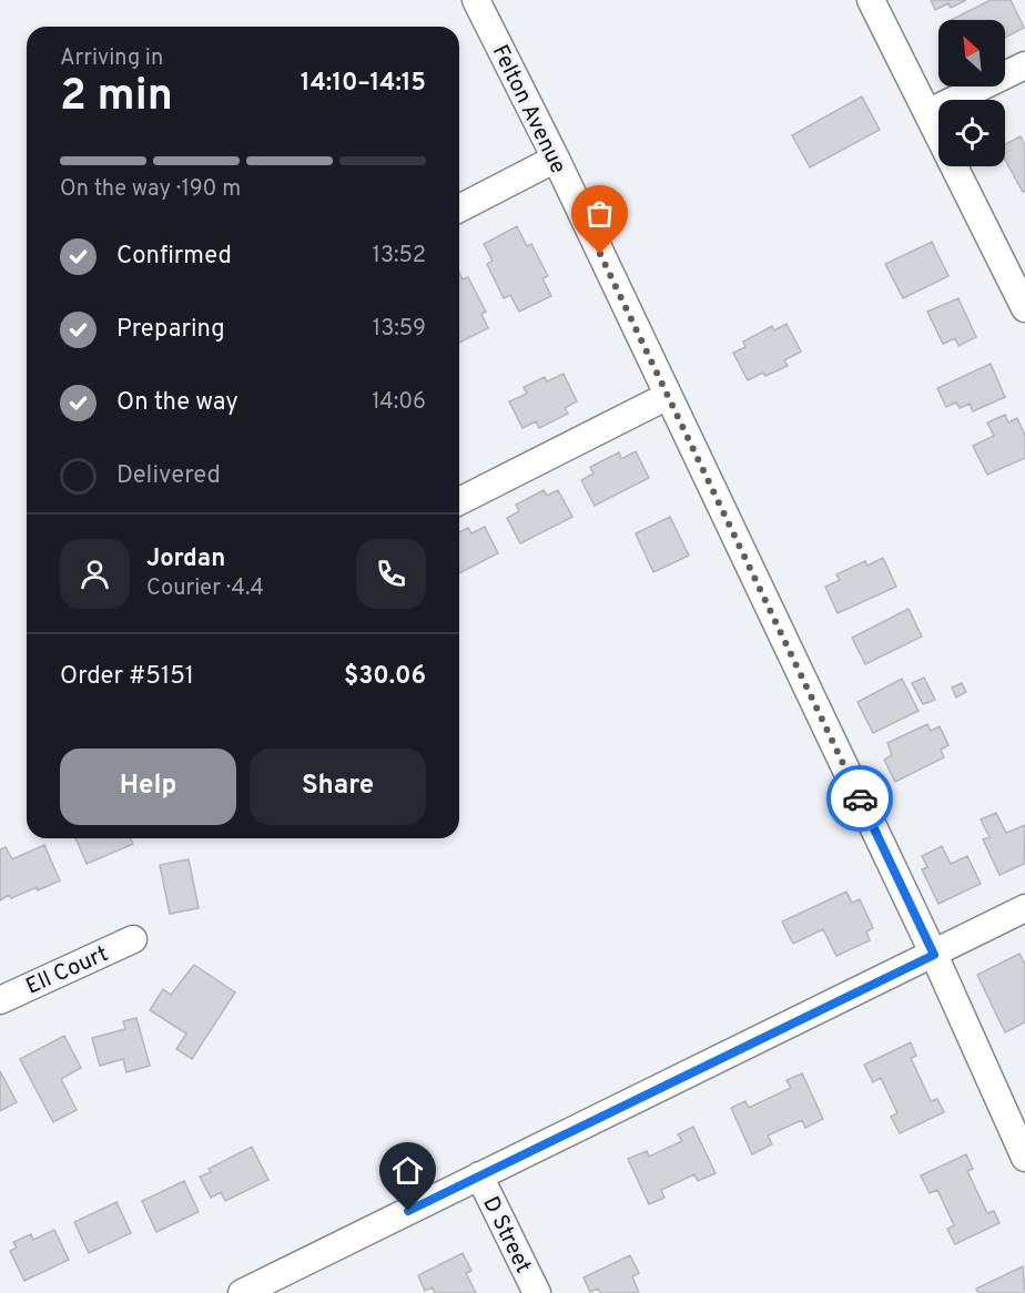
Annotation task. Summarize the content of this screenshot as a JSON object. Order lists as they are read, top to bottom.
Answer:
{
  "streets": {
    "street": ["Felton Avenue", "Ell Court", "D Street"]
  },
  "north": "top left",
  "page": {
    "heading": ["2 min", "Arriving in", "14:10–14:15"],
    "panel": [
      "Jordan",
      "Courier · 4.4",
      "Order #5151",
      "$30.06"
    ],
    "bar": "On the way · 190 m",
    "list": [
      ["Confirmed", "13:52"],
      ["Preparing", "13:59"],
      ["On the way", "14:06"],
      "Delivered"
    ],
    "buttons": ["Help", "Share"]
  }
}
